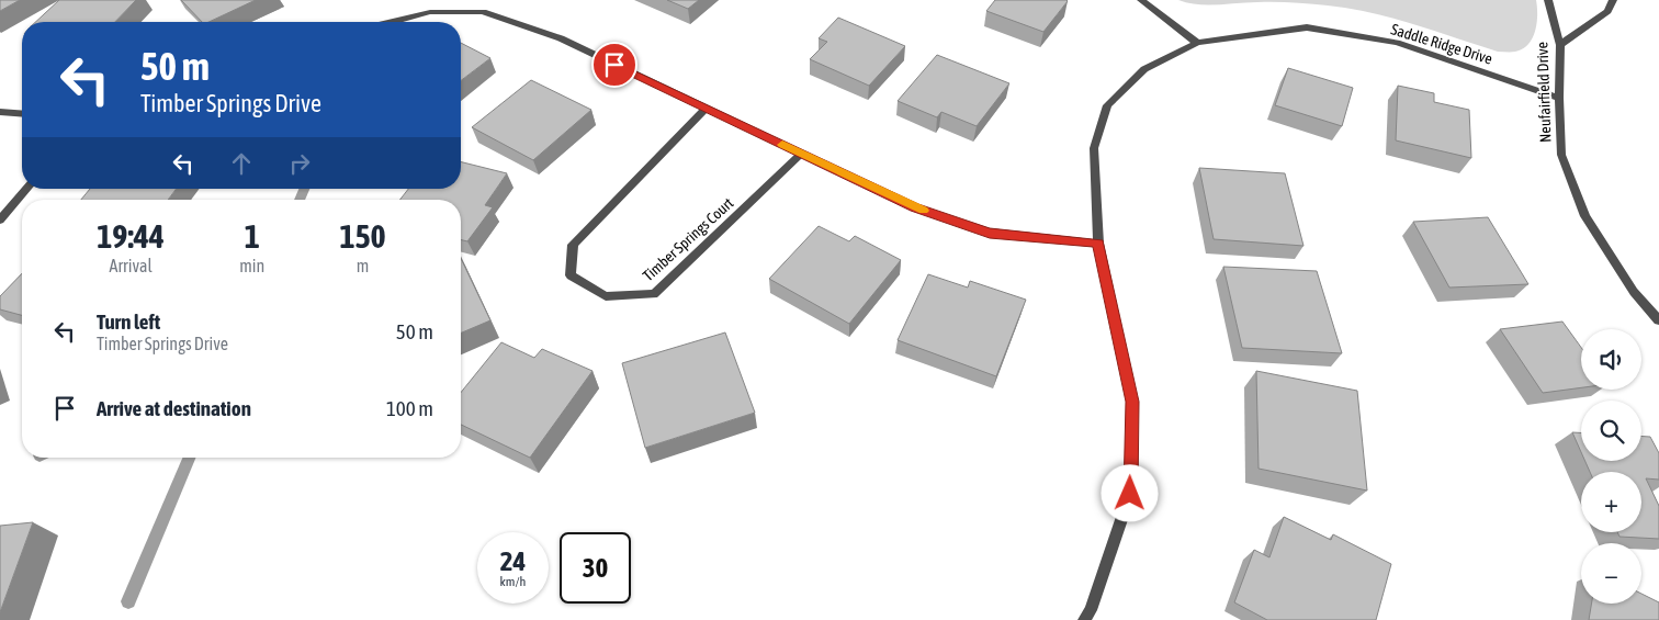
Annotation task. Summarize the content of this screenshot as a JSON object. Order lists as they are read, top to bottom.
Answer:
{
  "streets": {
    "street": ["Saddle Ridge Drive", "Neufairfield Drive", "Timber Springs Court"]
  },
  "crossings": [
    ["Saddle Ridge Drive", "Neufairfield Drive"]
  ],
  "page": {
    "turn": ["50 m", "Timber Springs Drive"],
    "eta": [
      "19:44",
      "Arrival",
      "1",
      "min",
      "150",
      "m"
    ],
    "list": [
      {
        "name": "Turn left",
        "note": "Timber Springs Drive",
        "value": "50 m"
      },
      {
        "name": "Arrive at destination",
        "value": "100 m"
      }
    ],
    "map_buttons": ["+", "−"],
    "speed": "24 km/h",
    "limit": "30"
  }
}
